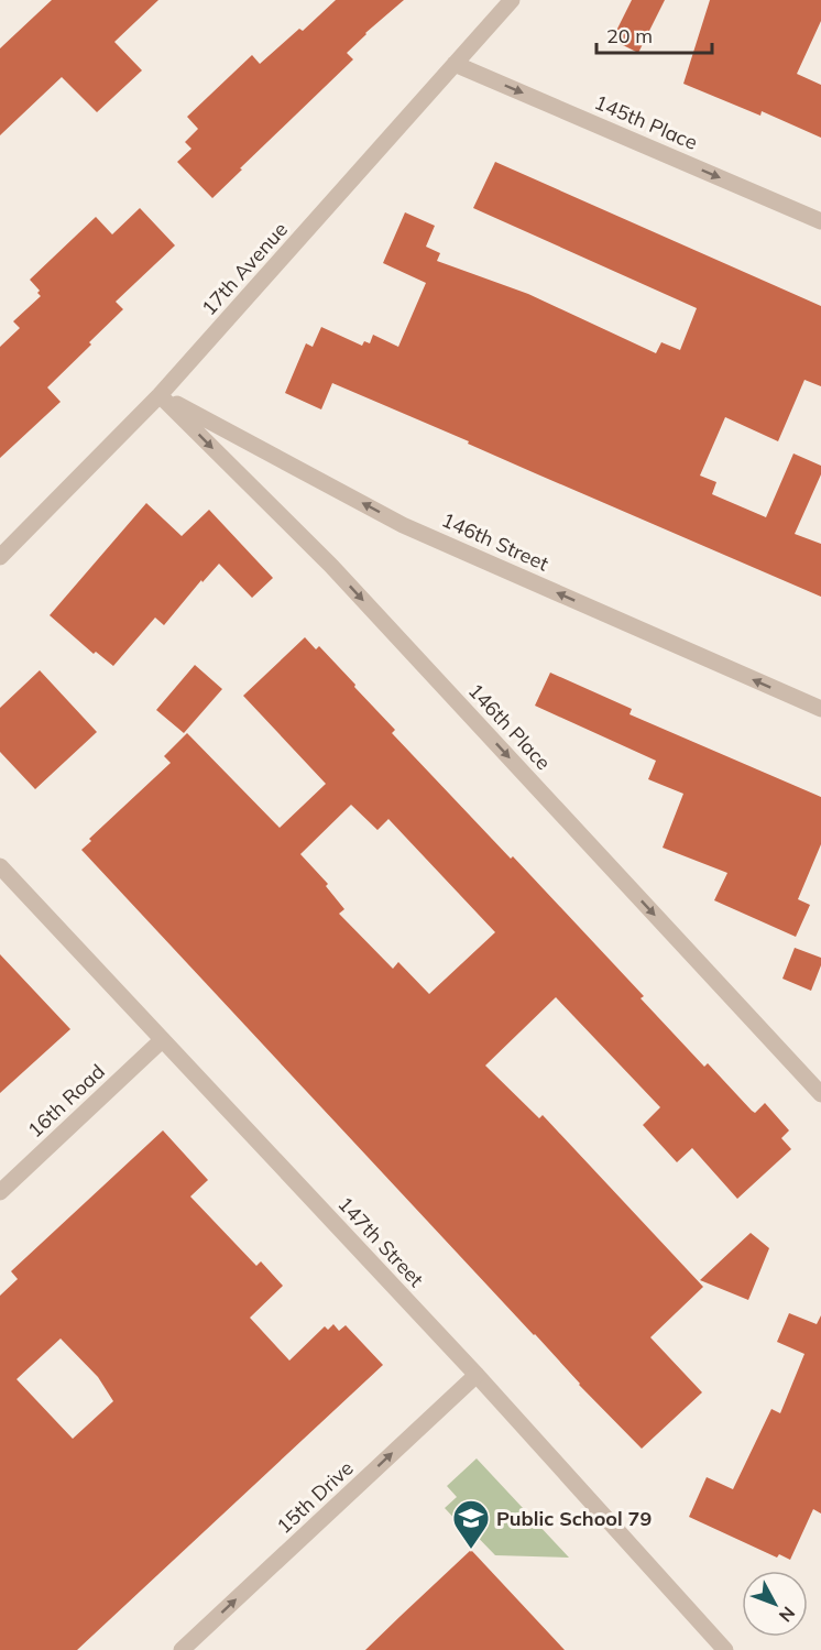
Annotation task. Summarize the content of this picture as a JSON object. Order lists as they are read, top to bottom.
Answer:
{
  "streets": {
    "street": [
      "145th Place",
      "17th Avenue",
      "146th Street",
      "146th Place",
      "16th Road",
      "147th Street",
      "15th Drive"
    ]
  },
  "crossings": [
    ["145th Place", "17th Avenue"],
    ["17th Avenue", "146th Street"],
    ["17th Avenue", "146th Place"],
    ["146th Street", "146th Place"],
    ["16th Road", "147th Street"],
    ["147th Street", "15th Drive"]
  ],
  "one_way": [
    "145th Place",
    "146th Street",
    "146th Place",
    "15th Drive"
  ],
  "places": {
    "school or university": ["Public School 79"]
  },
  "scale_bar": "20 m",
  "north": "bottom right"
}
